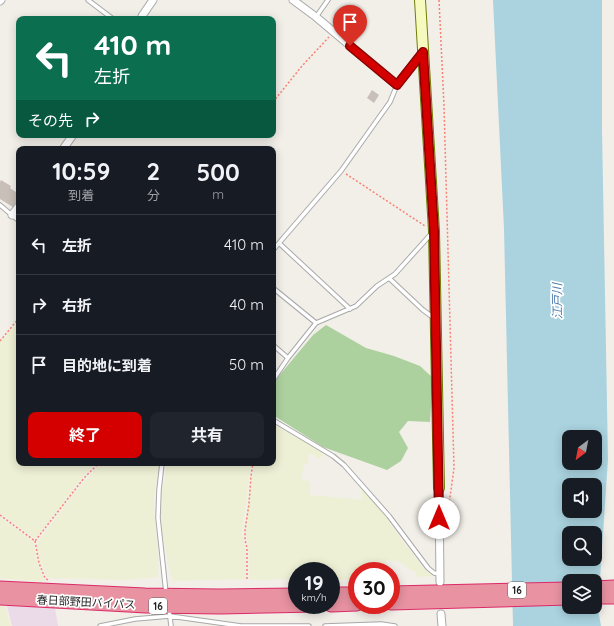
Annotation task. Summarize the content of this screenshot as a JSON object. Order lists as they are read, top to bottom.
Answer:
{
  "streets": {
    "highway": ["16", "春日部野田バイパス"]
  },
  "water": ["江戸川"],
  "north": "bottom left",
  "page": {
    "turn": ["410 m", "左折"],
    "then": "その先",
    "eta": [
      "10:59",
      "到着",
      "2",
      "分",
      "500",
      "m"
    ],
    "list": [
      {
        "name": "左折",
        "value": "410 m"
      },
      {
        "name": "右折",
        "value": "40 m"
      },
      {
        "name": "目的地に到着",
        "value": "50 m"
      }
    ],
    "buttons": ["終了", "共有"],
    "speed": "19 km/h",
    "limit": "30"
  }
}
